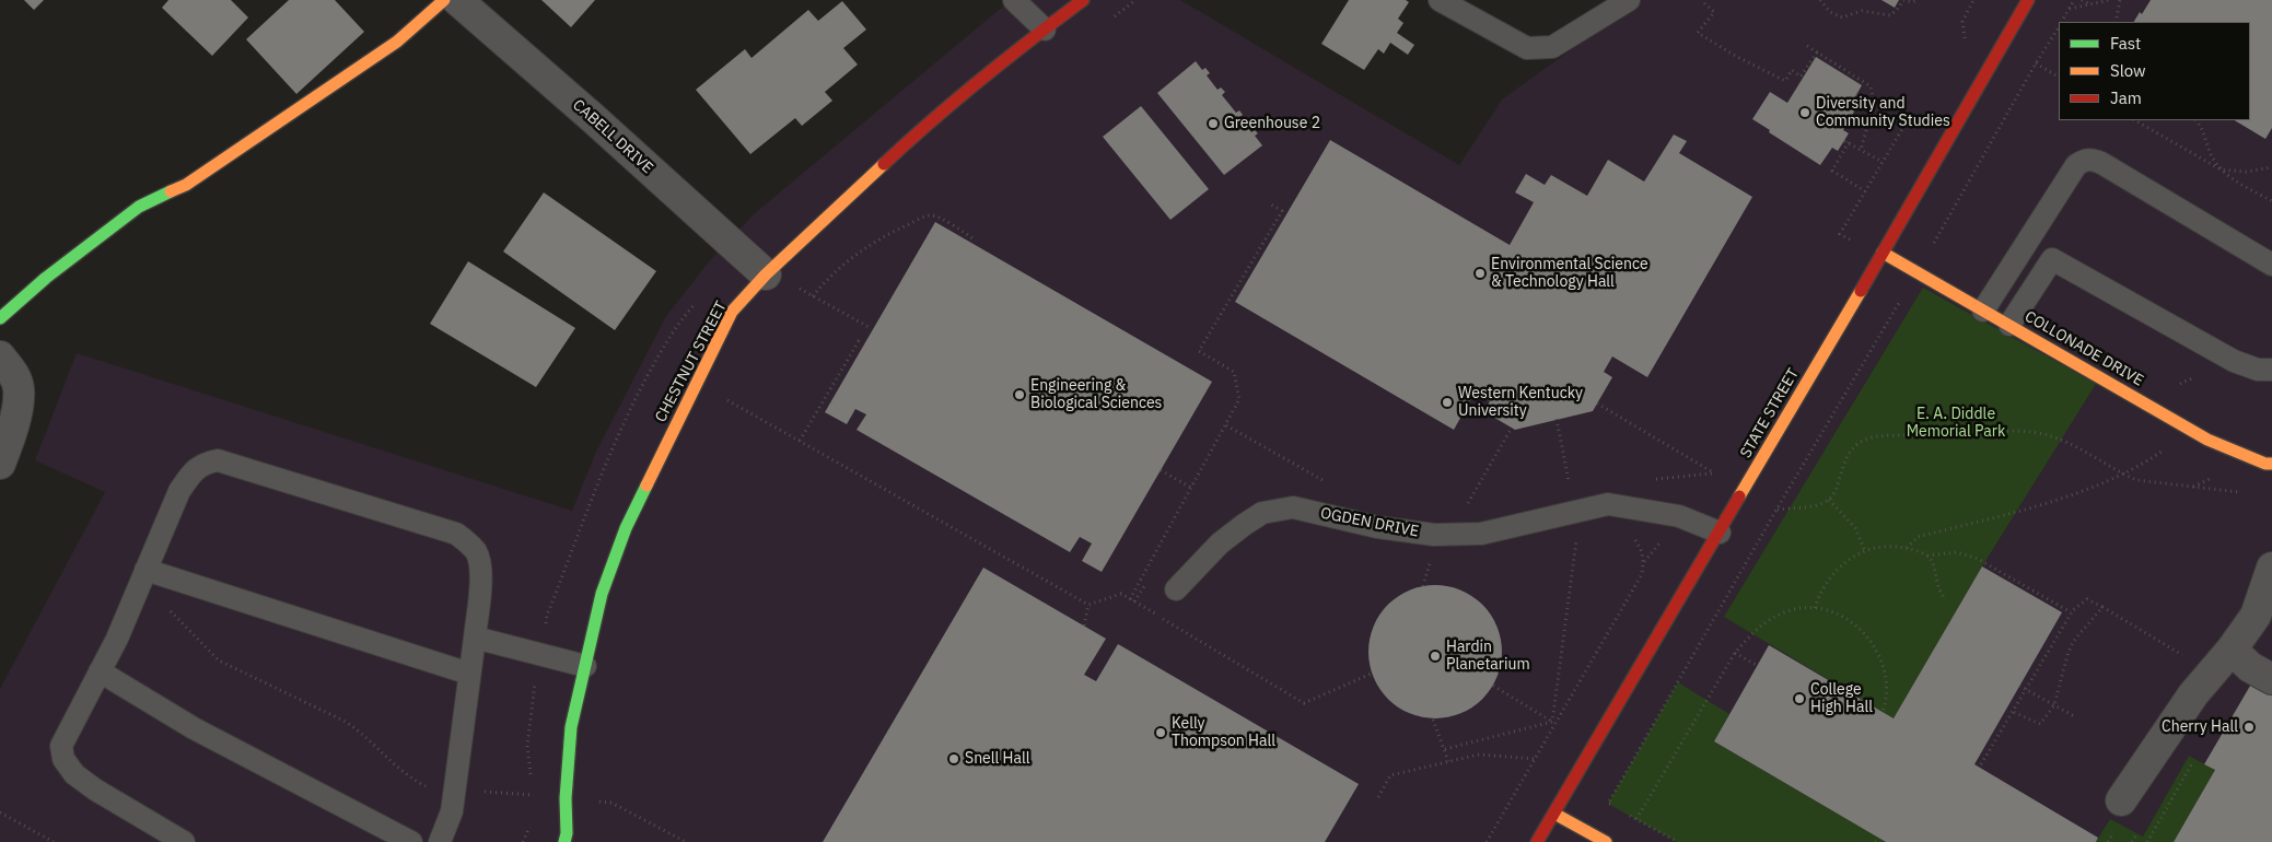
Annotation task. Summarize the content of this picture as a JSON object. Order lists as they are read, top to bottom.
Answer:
{
  "streets": {
    "street": [
      "CABELL DRIVE",
      "COLLONADE DRIVE",
      "CHESTNUT STREET",
      "STATE STREET"
    ],
    "lane": ["OGDEN DRIVE"]
  },
  "crossings": [
    ["CABELL DRIVE", "CHESTNUT STREET"],
    ["COLLONADE DRIVE", "STATE STREET"],
    ["STATE STREET", "OGDEN DRIVE"]
  ],
  "parks": ["E. A. Diddle Memorial Park"],
  "places": [
    "Diversity and Community Studies",
    "Greenhouse 2",
    "Environmental Science & Technology Hall",
    "Engineering & Biological Sciences",
    "Western Kentucky University",
    "Hardin Planetarium",
    "College High Hall",
    "Cherry Hall",
    "Kelly Thompson Hall",
    "Snell Hall"
  ],
  "legend": ["Fast", "Slow", "Jam"]
}
